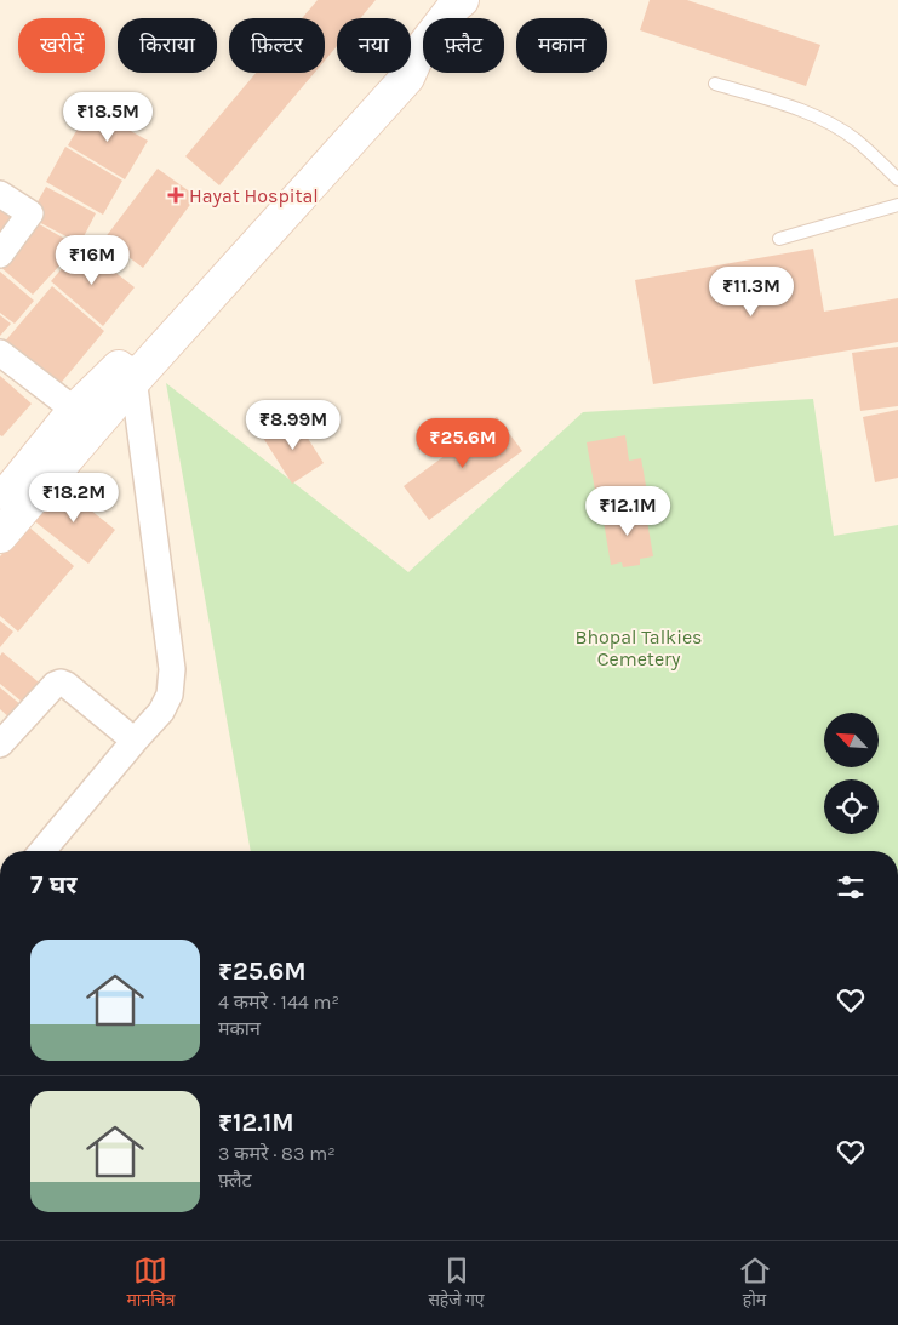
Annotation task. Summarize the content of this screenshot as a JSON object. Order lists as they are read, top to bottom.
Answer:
{
  "parks": ["Bhopal Talkies Cemetery"],
  "places": {
    "health": ["Hayat Hospital"]
  },
  "north": "top left",
  "page": {
    "chip": [
      "खरीदें",
      "किराया",
      "फ़िल्टर",
      "नया",
      "फ़्लैट",
      "मकान"
    ],
    "price": [
      "₹18.5M",
      "₹16M",
      "₹11.3M",
      "₹8.99M",
      "₹25.6M",
      "₹18.2M",
      "₹12.1M"
    ],
    "heading": "7 घर",
    "list": [
      {
        "name": "₹25.6M",
        "note": "4 कमरे · 144 m² · मकान"
      },
      {
        "name": "₹12.1M",
        "note": "3 कमरे · 83 m² · फ़्लैट"
      }
    ],
    "tabs": ["मानचित्र", "सहेजे गए", "होम"]
  }
}
